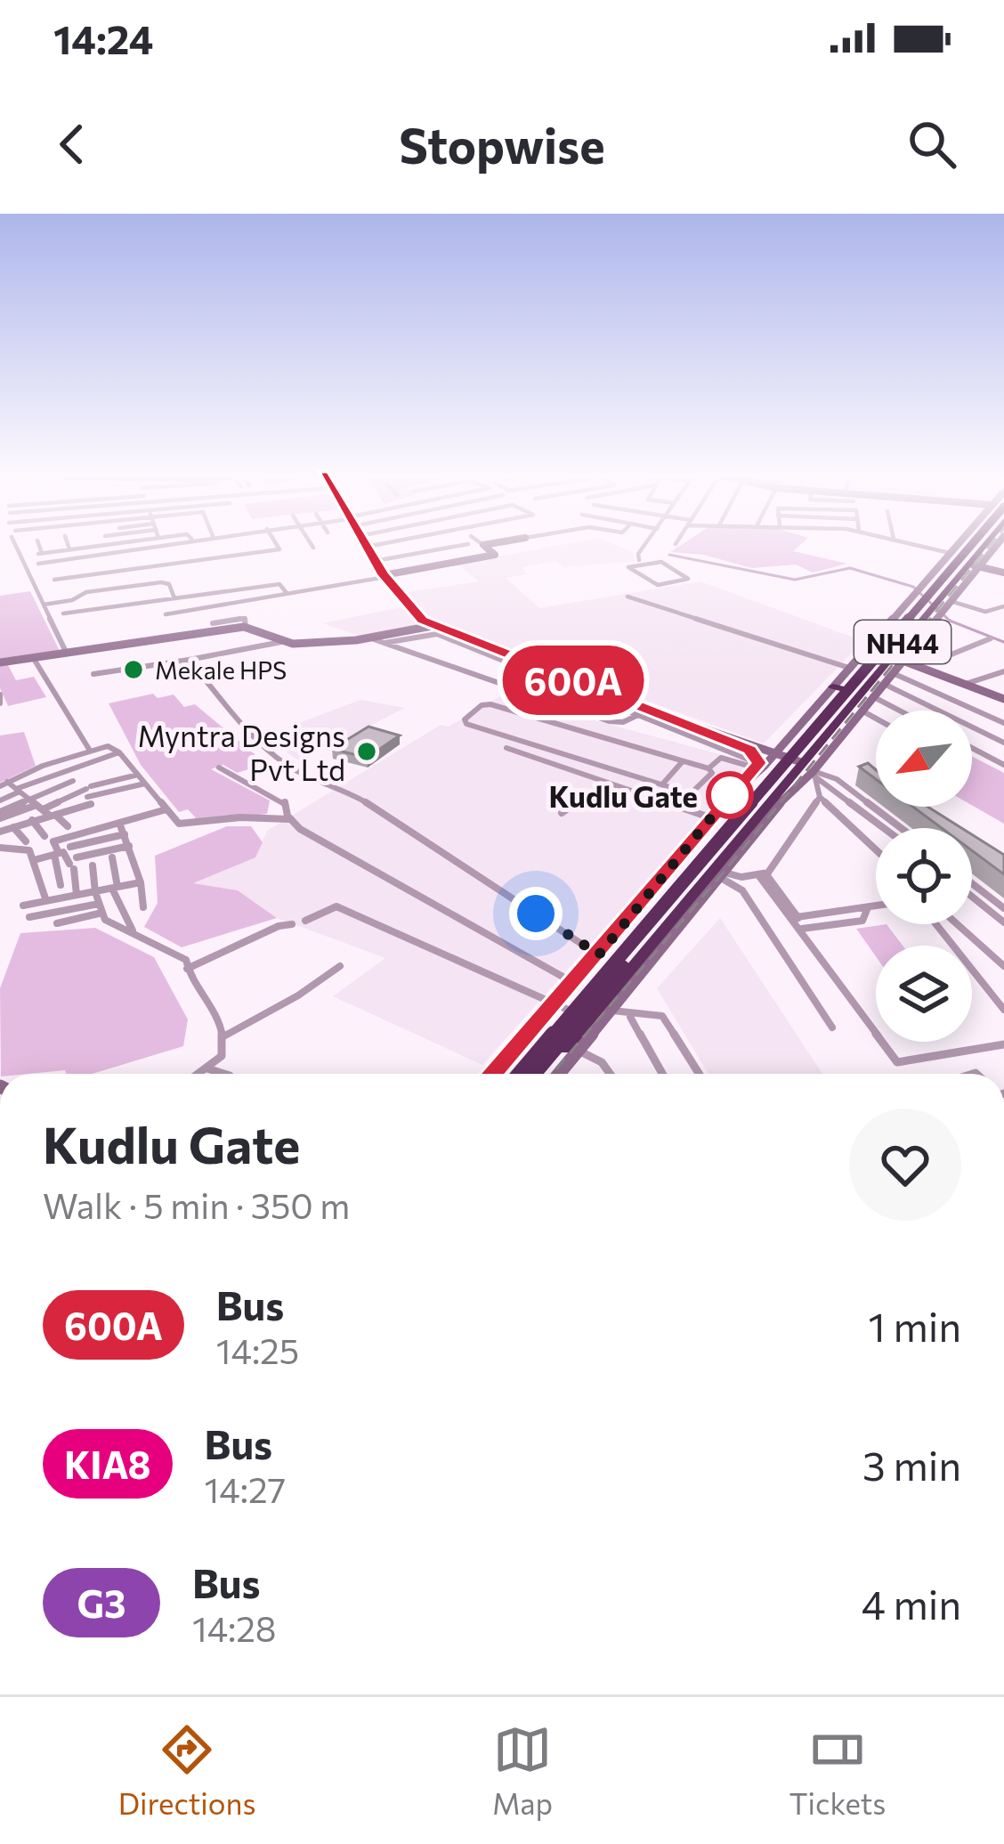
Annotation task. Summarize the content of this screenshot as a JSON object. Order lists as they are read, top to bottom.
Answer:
{
  "streets": {
    "highway": ["NH44"]
  },
  "places": ["Mekale HPS", "Myntra Designs Pvt Ltd", "Kudlu Gate"],
  "lines": ["bus line 600A"],
  "north": "bottom left",
  "page": {
    "status": "14:24",
    "header": "Stopwise",
    "on_map": "600A",
    "heading": ["Kudlu Gate", "Walk · 5 min · 350 m"],
    "list": [
      {
        "mark": "600A",
        "name": "Bus",
        "note": "14:25",
        "value": "1 min"
      },
      {
        "mark": "KIA8",
        "name": "Bus",
        "note": "14:27",
        "value": "3 min"
      },
      {
        "mark": "G3",
        "name": "Bus",
        "note": "14:28",
        "value": "4 min"
      }
    ],
    "tabs": ["Directions", "Map", "Tickets"]
  }
}
